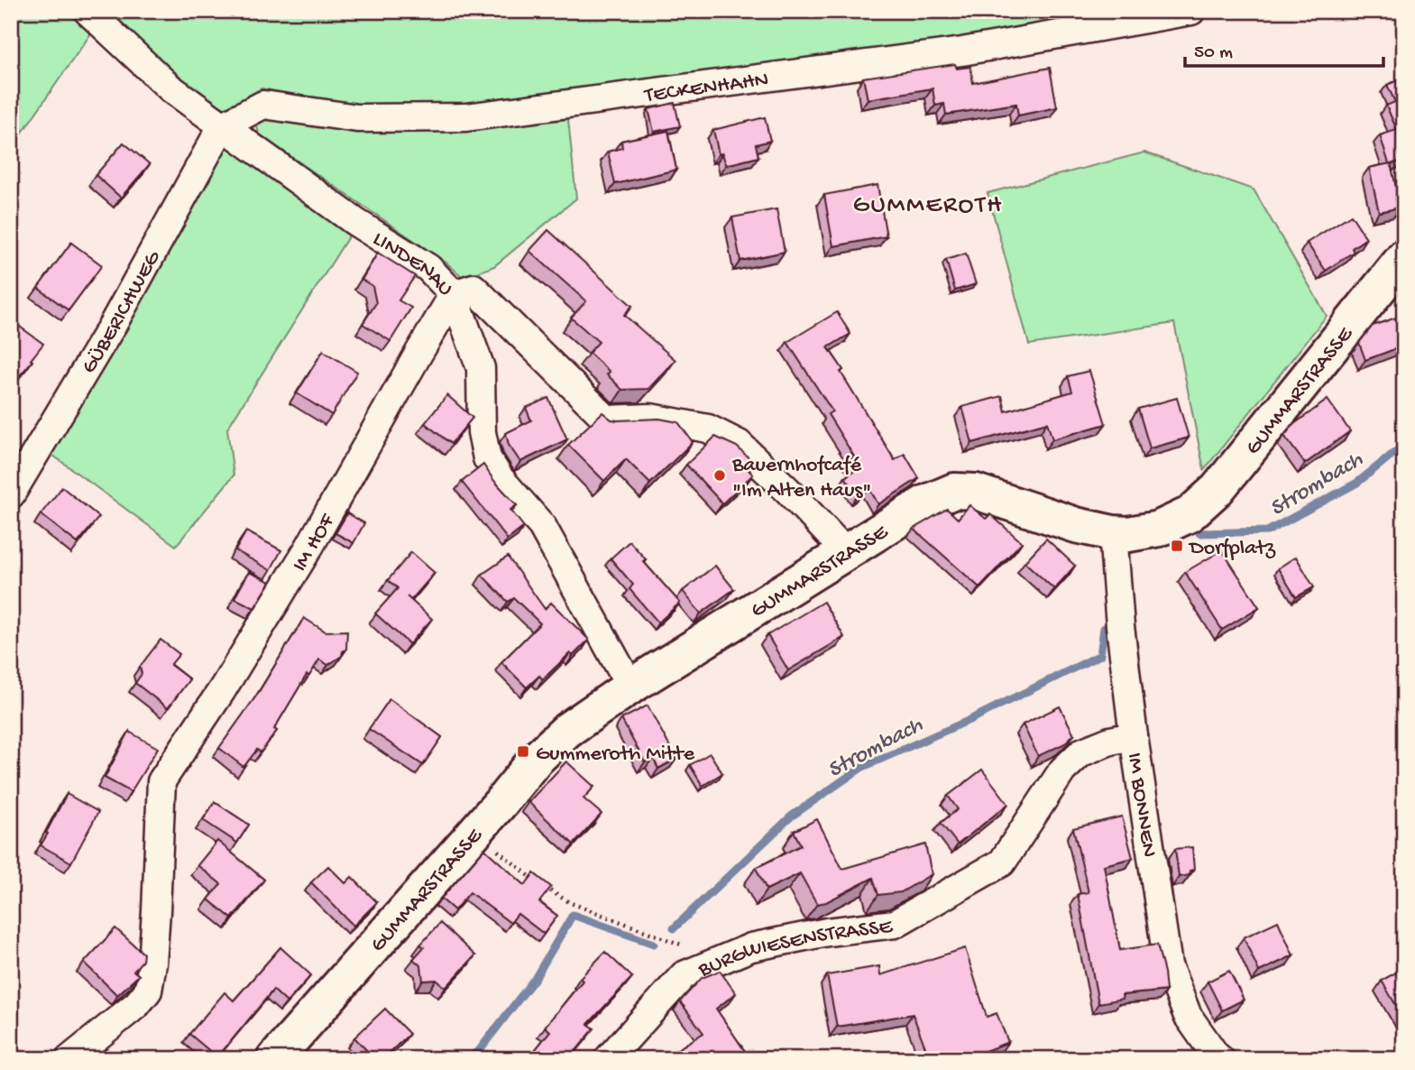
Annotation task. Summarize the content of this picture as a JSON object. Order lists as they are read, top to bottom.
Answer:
{
  "streets": {
    "street": [
      "TECKENHAHN",
      "LINDENAU",
      "GÜBERICHWEG",
      "GUMMARSTRASSE",
      "IM HOF",
      "IM BONNEN",
      "BURGWIESENSTRASSE"
    ]
  },
  "crossings": [
    ["TECKENHAHN", "LINDENAU"],
    ["TECKENHAHN", "GÜBERICHWEG"],
    ["LINDENAU", "GÜBERICHWEG"],
    ["LINDENAU", "GUMMARSTRASSE"],
    ["LINDENAU", "IM HOF"],
    ["GUMMARSTRASSE", "IM BONNEN"],
    ["IM BONNEN", "BURGWIESENSTRASSE"]
  ],
  "districts": ["GUMMEROTH"],
  "water": ["Strombach"],
  "places": {
    "other": ["Bauernhofcafé \"Im Alten Haus\""],
    "transit": ["Dorfplatz", "Gummeroth Mitte"]
  },
  "scale_bar": "50 m"
}
